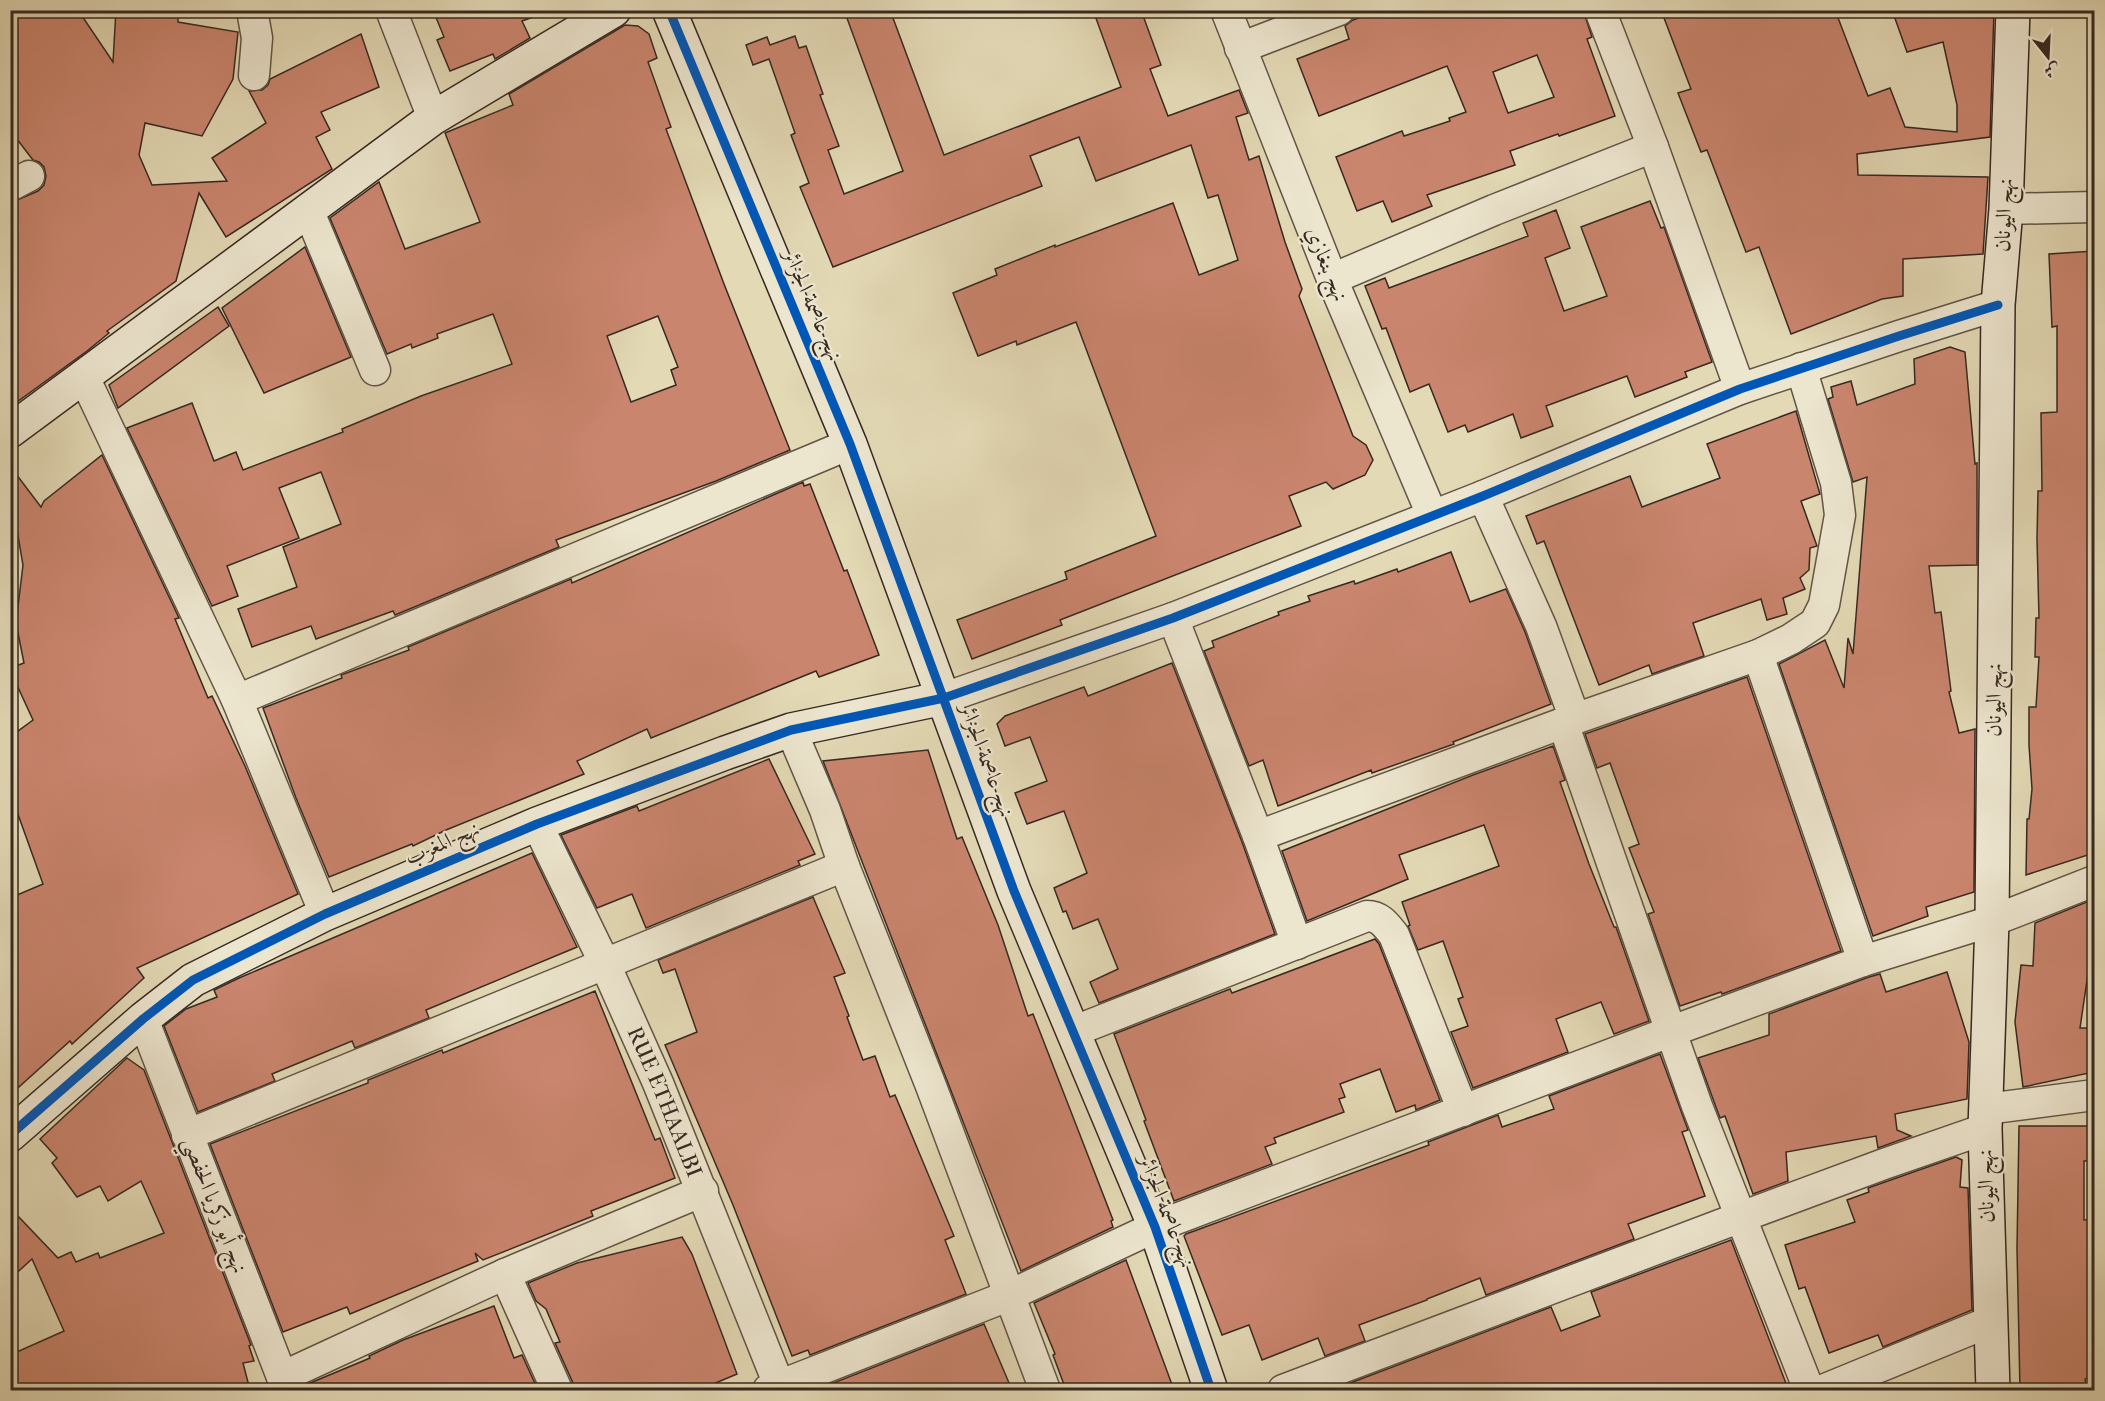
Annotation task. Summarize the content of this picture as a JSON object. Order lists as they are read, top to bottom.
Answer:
{
  "streets": {
    "street": [
      "نهج اليونان",
      "نهج بنغازي",
      "نهج عاصمة الجزائر",
      "نهج المغرب",
      "RUE ETHAALBI",
      "نهج أبو زكريا الحفصي"
    ]
  },
  "crossings": [
    ["نهج عاصمة الجزائر", "نهج المغرب"],
    ["نهج المغرب", "RUE ETHAALBI"],
    ["نهج المغرب", "نهج أبو زكريا الحفصي"]
  ],
  "north": "bottom"
}
